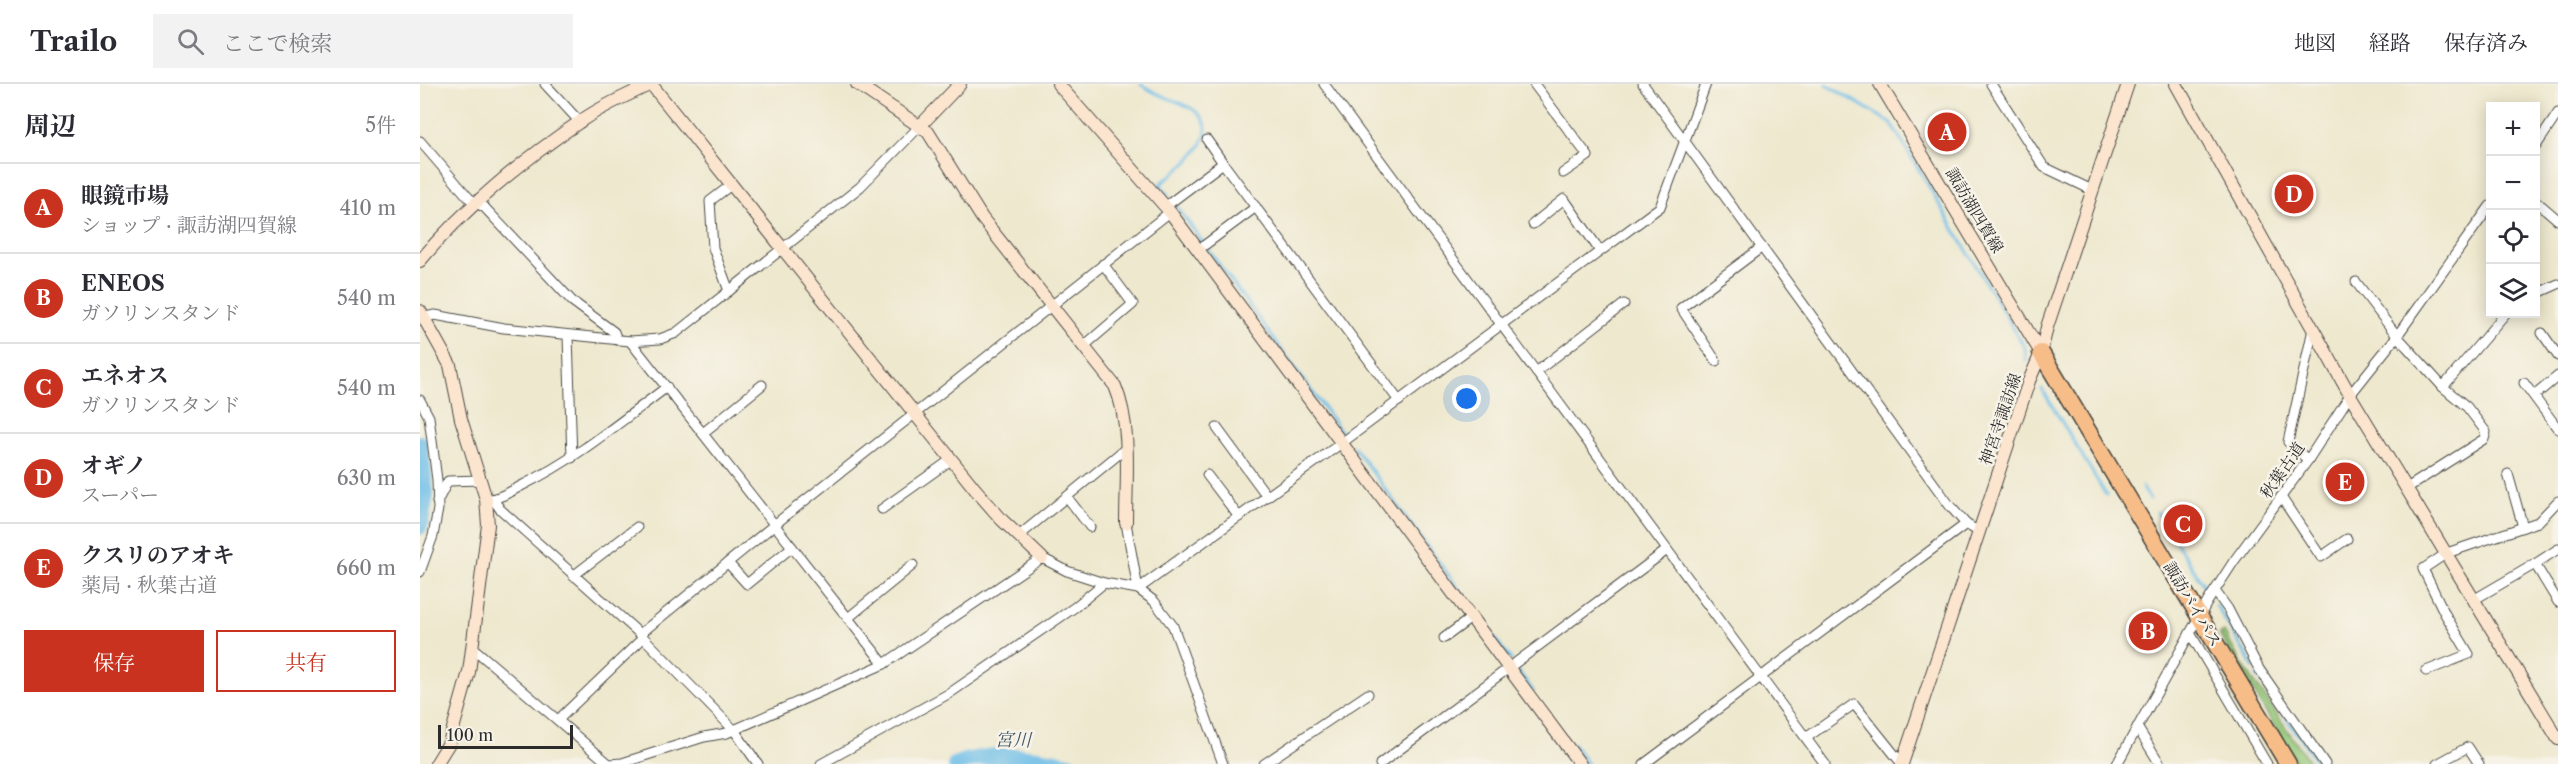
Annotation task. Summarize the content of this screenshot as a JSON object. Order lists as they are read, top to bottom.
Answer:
{
  "streets": {
    "highway": ["諏訪バイパス"],
    "street": ["諏訪湖四賀線", "神宮寺諏訪線", "秋葉古道"]
  },
  "crossings": [
    ["諏訪湖四賀線", "神宮寺諏訪線"],
    ["諏訪湖四賀線", "諏訪バイパス"],
    ["神宮寺諏訪線", "諏訪バイパス"],
    ["秋葉古道", "諏訪バイパス"]
  ],
  "water": ["宮川"],
  "scale_bar": "100 m",
  "page": {
    "header": "Trailo",
    "search": "ここで検索",
    "nav": ["地図", "経路", "保存済み"],
    "heading": ["周辺", "5件"],
    "map_buttons": ["+", "−"],
    "pins": [
      "A",
      "D",
      "E",
      "C",
      "B"
    ],
    "list": [
      {
        "mark": "A",
        "name": "眼鏡市場",
        "note": "ショップ · 諏訪湖四賀線",
        "value": "410 m"
      },
      {
        "mark": "B",
        "name": "ENEOS",
        "note": "ガソリンスタンド",
        "value": "540 m"
      },
      {
        "mark": "C",
        "name": "エネオス",
        "note": "ガソリンスタンド",
        "value": "540 m"
      },
      {
        "mark": "D",
        "name": "オギノ",
        "note": "スーパー",
        "value": "630 m"
      },
      {
        "mark": "E",
        "name": "クスリのアオキ",
        "note": "薬局 · 秋葉古道",
        "value": "660 m"
      }
    ],
    "buttons": ["保存", "共有"],
    "scale": "100 m"
  }
}
